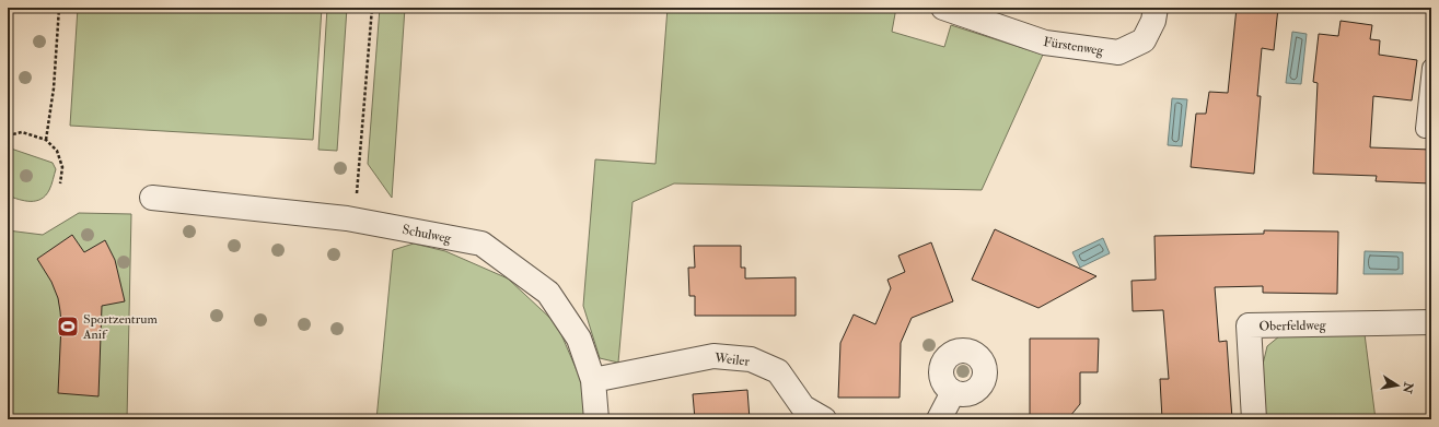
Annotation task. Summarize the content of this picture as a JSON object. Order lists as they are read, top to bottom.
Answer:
{
  "streets": {
    "street": [
      "Fürstenweg",
      "Schulweg",
      "Oberfeldweg",
      "Weiler"
    ]
  },
  "crossings": [
    ["Schulweg", "Weiler"]
  ],
  "places": {
    "sports": ["Sportzentrum Anif"]
  },
  "north": "right"
}
